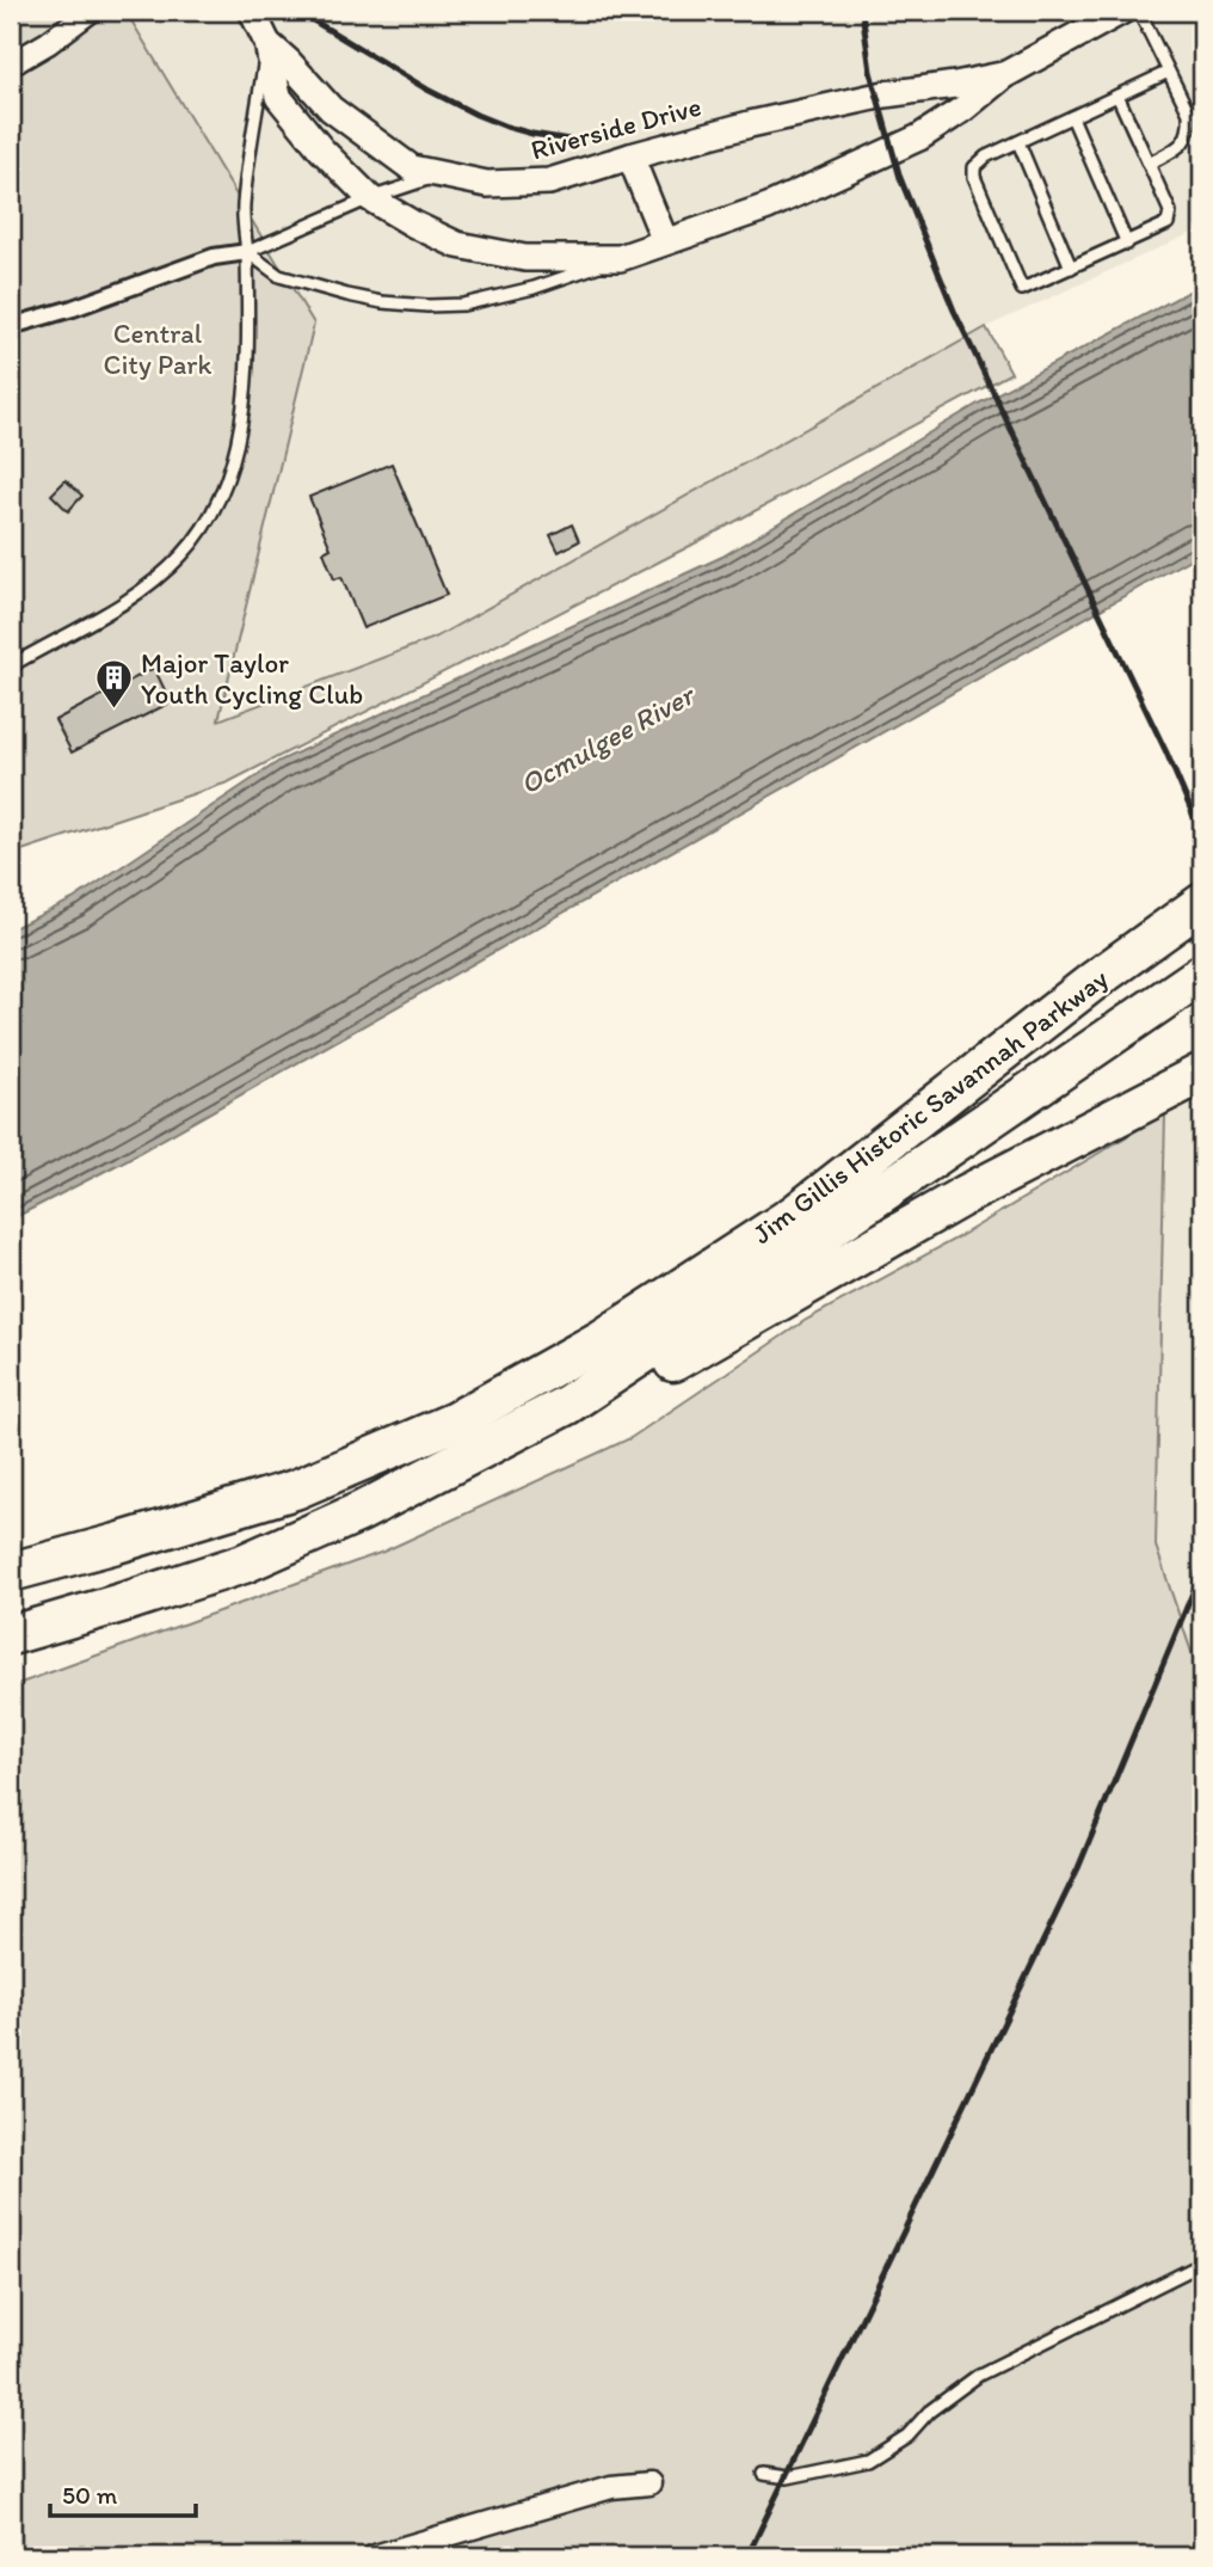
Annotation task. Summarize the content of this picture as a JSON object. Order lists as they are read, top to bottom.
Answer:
{
  "streets": {
    "highway": ["Jim Gillis Historic Savannah Parkway"],
    "street": ["Riverside Drive"]
  },
  "water": ["Ocmulgee River"],
  "parks": ["Central City Park"],
  "places": {
    "building": ["Major Taylor Youth Cycling Club"]
  },
  "scale_bar": "50 m"
}
